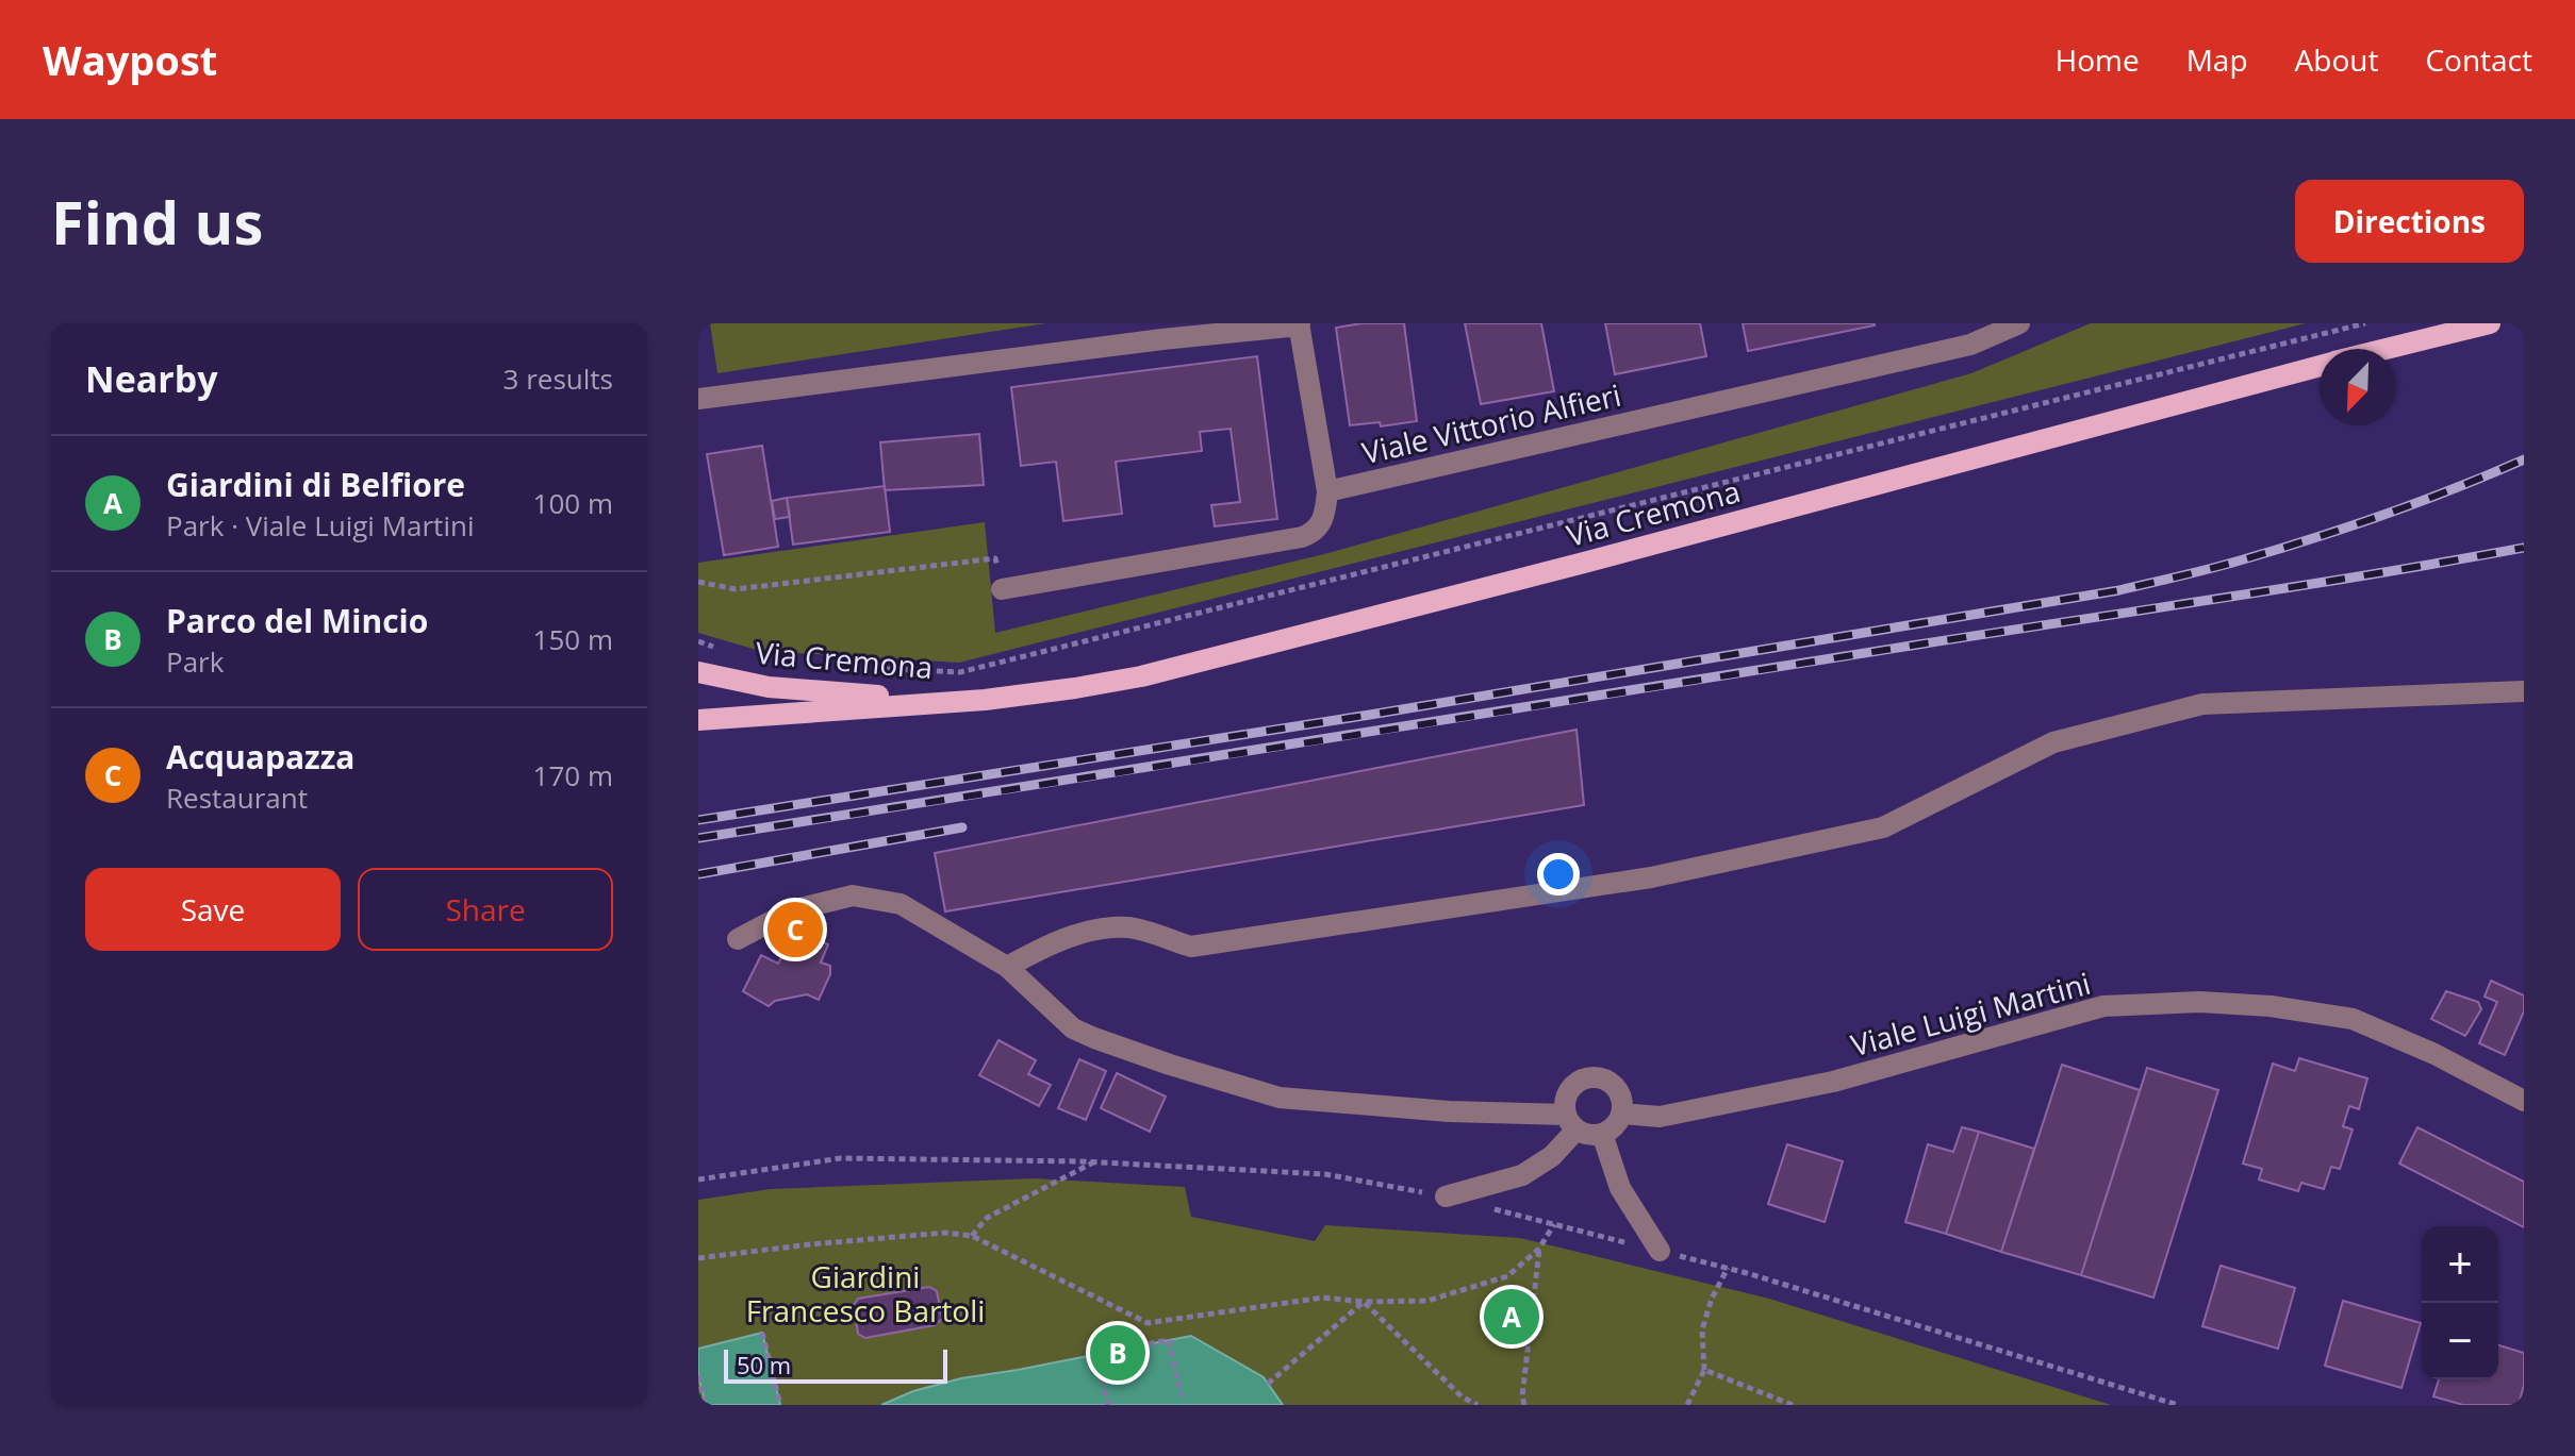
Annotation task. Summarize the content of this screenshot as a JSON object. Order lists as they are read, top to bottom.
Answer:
{
  "streets": {
    "main road": ["Via Cremona"],
    "street": ["Viale Vittorio Alfieri", "Viale Luigi Martini"]
  },
  "parks": ["Giardini Francesco Bartoli"],
  "scale_bar": "50 m",
  "north": "bottom left",
  "page": {
    "header": "Waypost",
    "nav": [
      "Home",
      "Map",
      "About",
      "Contact"
    ],
    "buttons": [
      "Directions",
      ["Save", "Share"]
    ],
    "title": "Find us",
    "heading": ["Nearby", "3 results"],
    "list": [
      {
        "mark": "A",
        "name": "Giardini di Belfiore",
        "note": "Park · Viale Luigi Martini",
        "value": "100 m"
      },
      {
        "mark": "B",
        "name": "Parco del Mincio",
        "note": "Park",
        "value": "150 m"
      },
      {
        "mark": "C",
        "name": "Acquapazza",
        "note": "Restaurant",
        "value": "170 m"
      }
    ],
    "pins": ["C", "A", "B"],
    "map_buttons": ["+", "−"],
    "scale": "50 m"
  }
}
